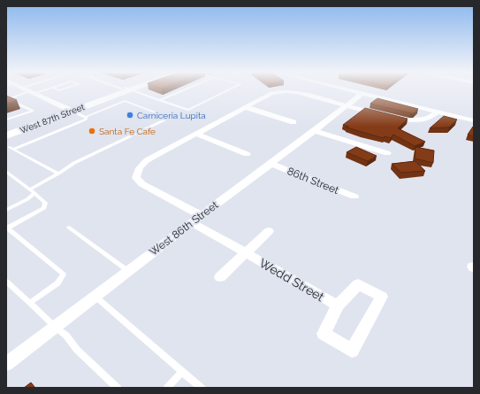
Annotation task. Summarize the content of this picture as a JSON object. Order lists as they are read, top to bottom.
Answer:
{
  "streets": {
    "main road": ["West 87th Street"],
    "street": ["86th Street", "West 86th Street", "Wedd Street"]
  },
  "crossings": [
    ["86th Street", "West 86th Street"],
    ["West 86th Street", "Wedd Street"]
  ],
  "places": ["Carniceria Lupita", "Santa Fe Cafe"]
}
